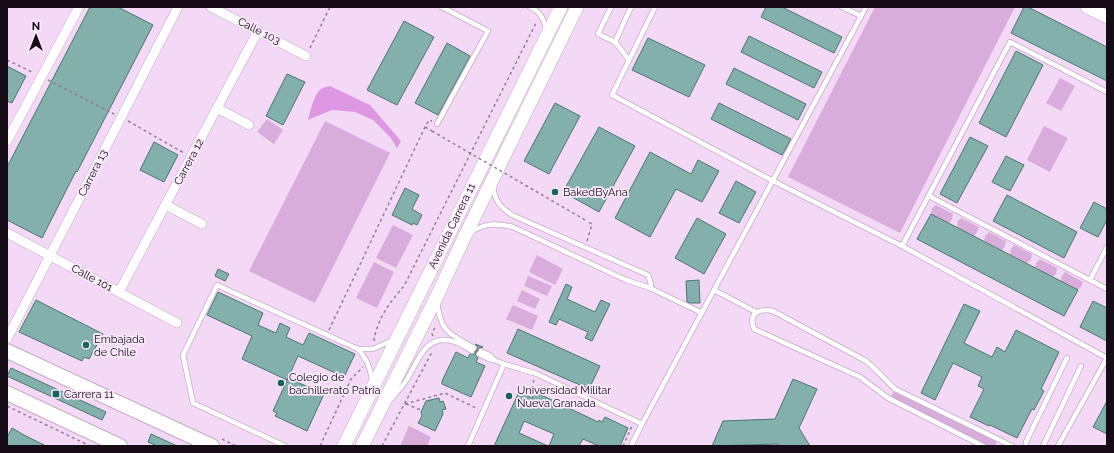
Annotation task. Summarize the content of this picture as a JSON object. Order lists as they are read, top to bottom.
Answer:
{
  "streets": {
    "main road": ["Avenida Carrera 11"],
    "street": [
      "Calle 103",
      "Carrera 12",
      "Carrera 13",
      "Calle 101"
    ]
  },
  "crossings": [
    ["Calle 103", "Carrera 12"],
    ["Carrera 12", "Calle 101"],
    ["Carrera 13", "Calle 101"]
  ],
  "places": {
    "other": [
      "BakedByAna",
      "Embajada de Chile",
      "Colegio de bachillerato Patria",
      "Universidad Militar Nueva Granada"
    ],
    "transit": ["Carrera 11"]
  },
  "north": "top"
}
